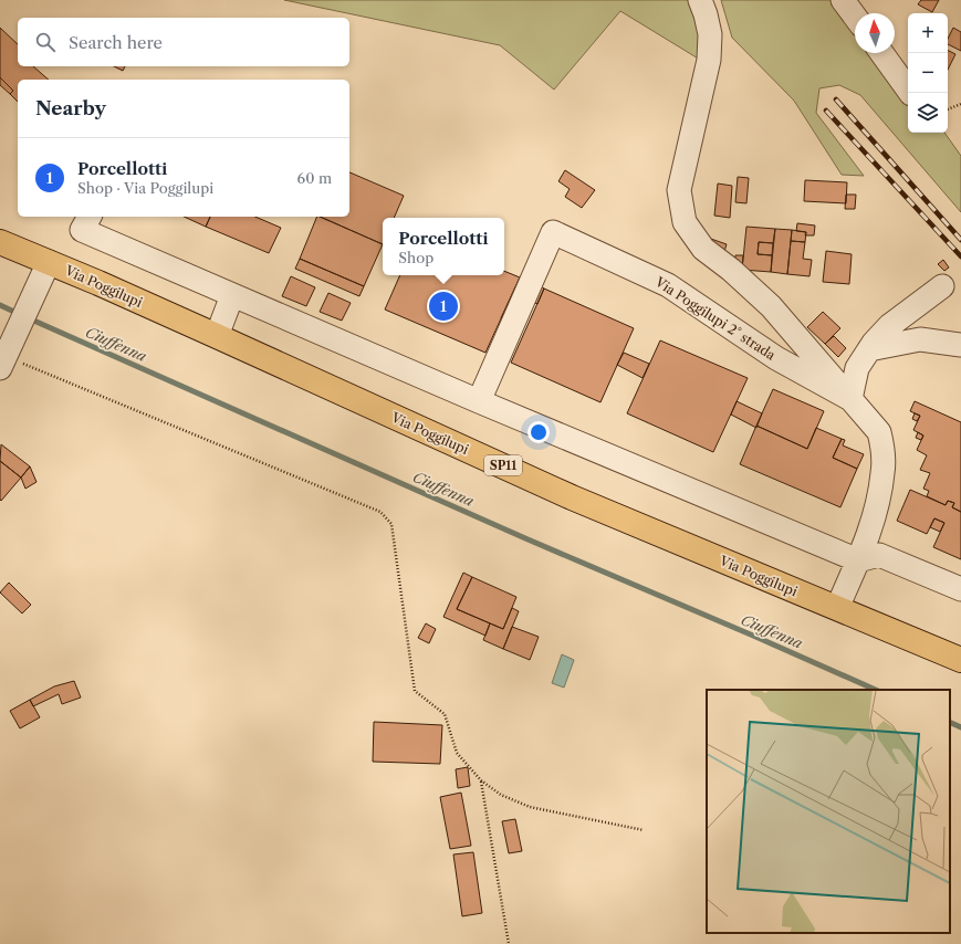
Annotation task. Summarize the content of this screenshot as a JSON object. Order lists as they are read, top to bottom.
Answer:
{
  "streets": {
    "main road": ["Via Poggilupi", "SP11"],
    "street": ["Via Poggilupi 2° strada"]
  },
  "crossings": [
    ["Via Poggilupi", "Via Poggilupi 2° strada"]
  ],
  "water": ["Ciuffenna"],
  "north": "top",
  "page": {
    "map_buttons": ["+", "−"],
    "search": "Search here",
    "heading": "Nearby",
    "list": [
      {
        "mark": "1",
        "name": "Porcellotti",
        "note": "Shop · Via Poggilupi",
        "value": "60 m"
      }
    ],
    "popup": ["Porcellotti", "Shop"],
    "pins": "1"
  }
}
